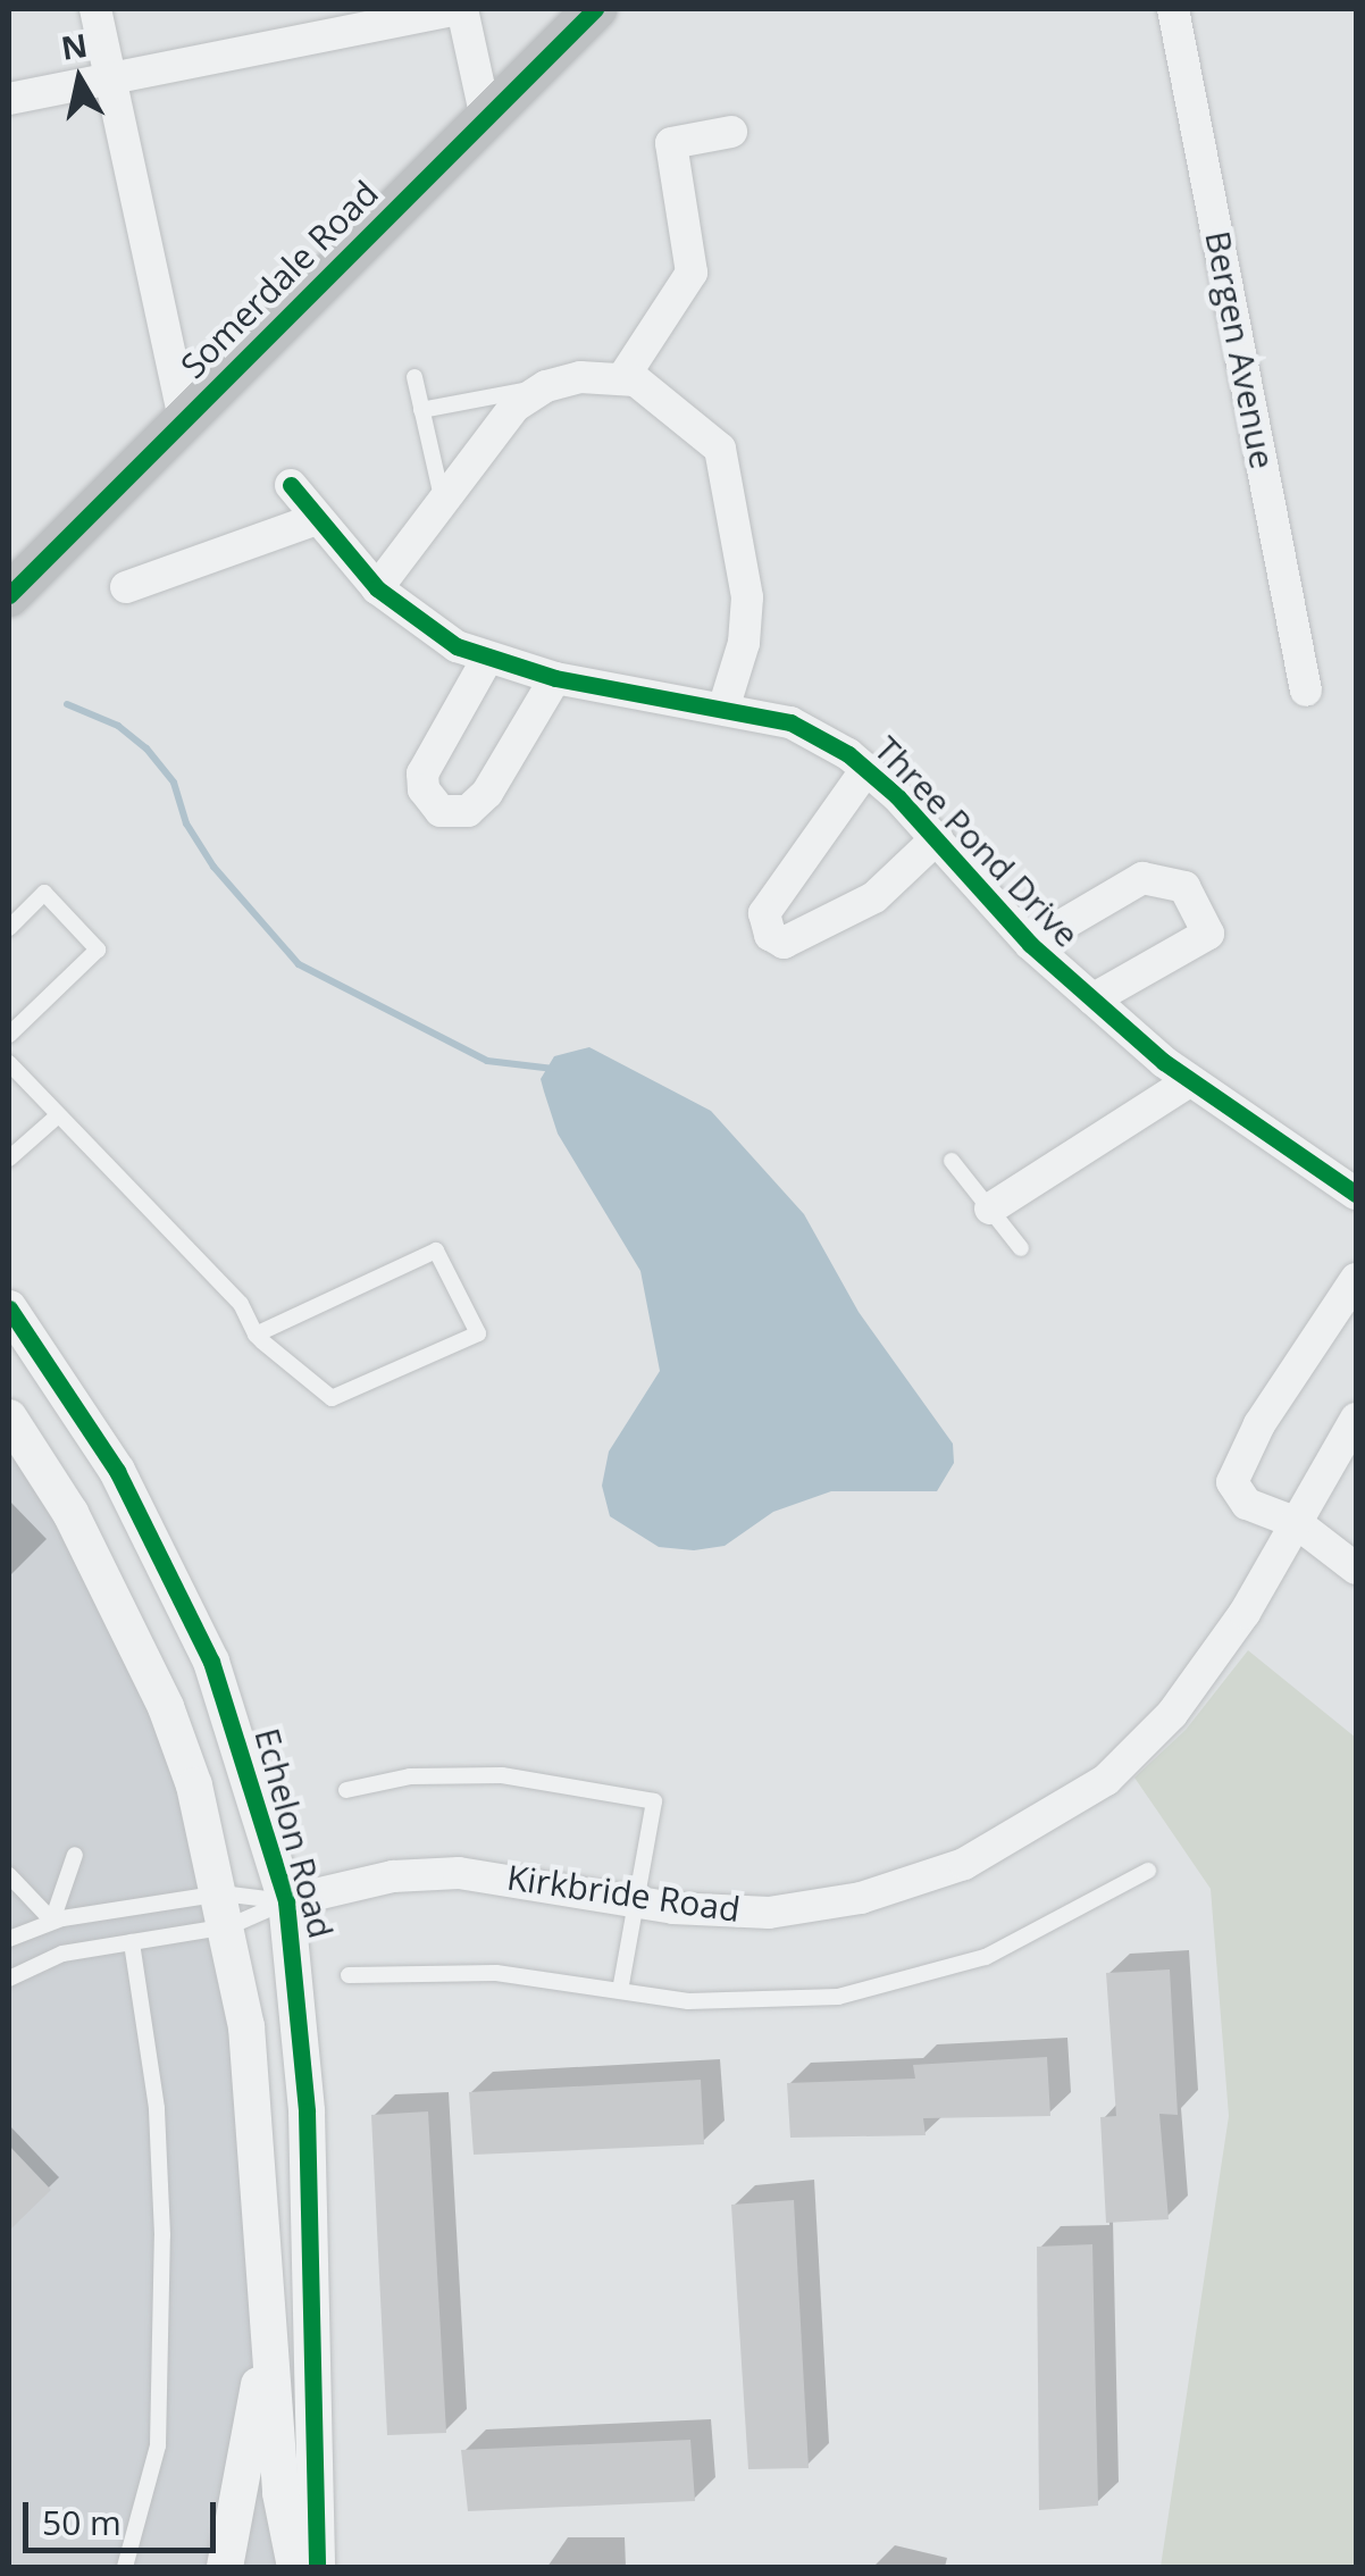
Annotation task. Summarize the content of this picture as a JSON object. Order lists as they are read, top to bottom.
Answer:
{
  "streets": {
    "main road": ["Somerdale Road"],
    "street": [
      "Bergen Avenue",
      "Three Pond Drive",
      "Echelon Road",
      "Kirkbride Road"
    ]
  },
  "crossings": [
    ["Echelon Road", "Kirkbride Road"]
  ],
  "scale_bar": "50 m",
  "north": "top"
}
